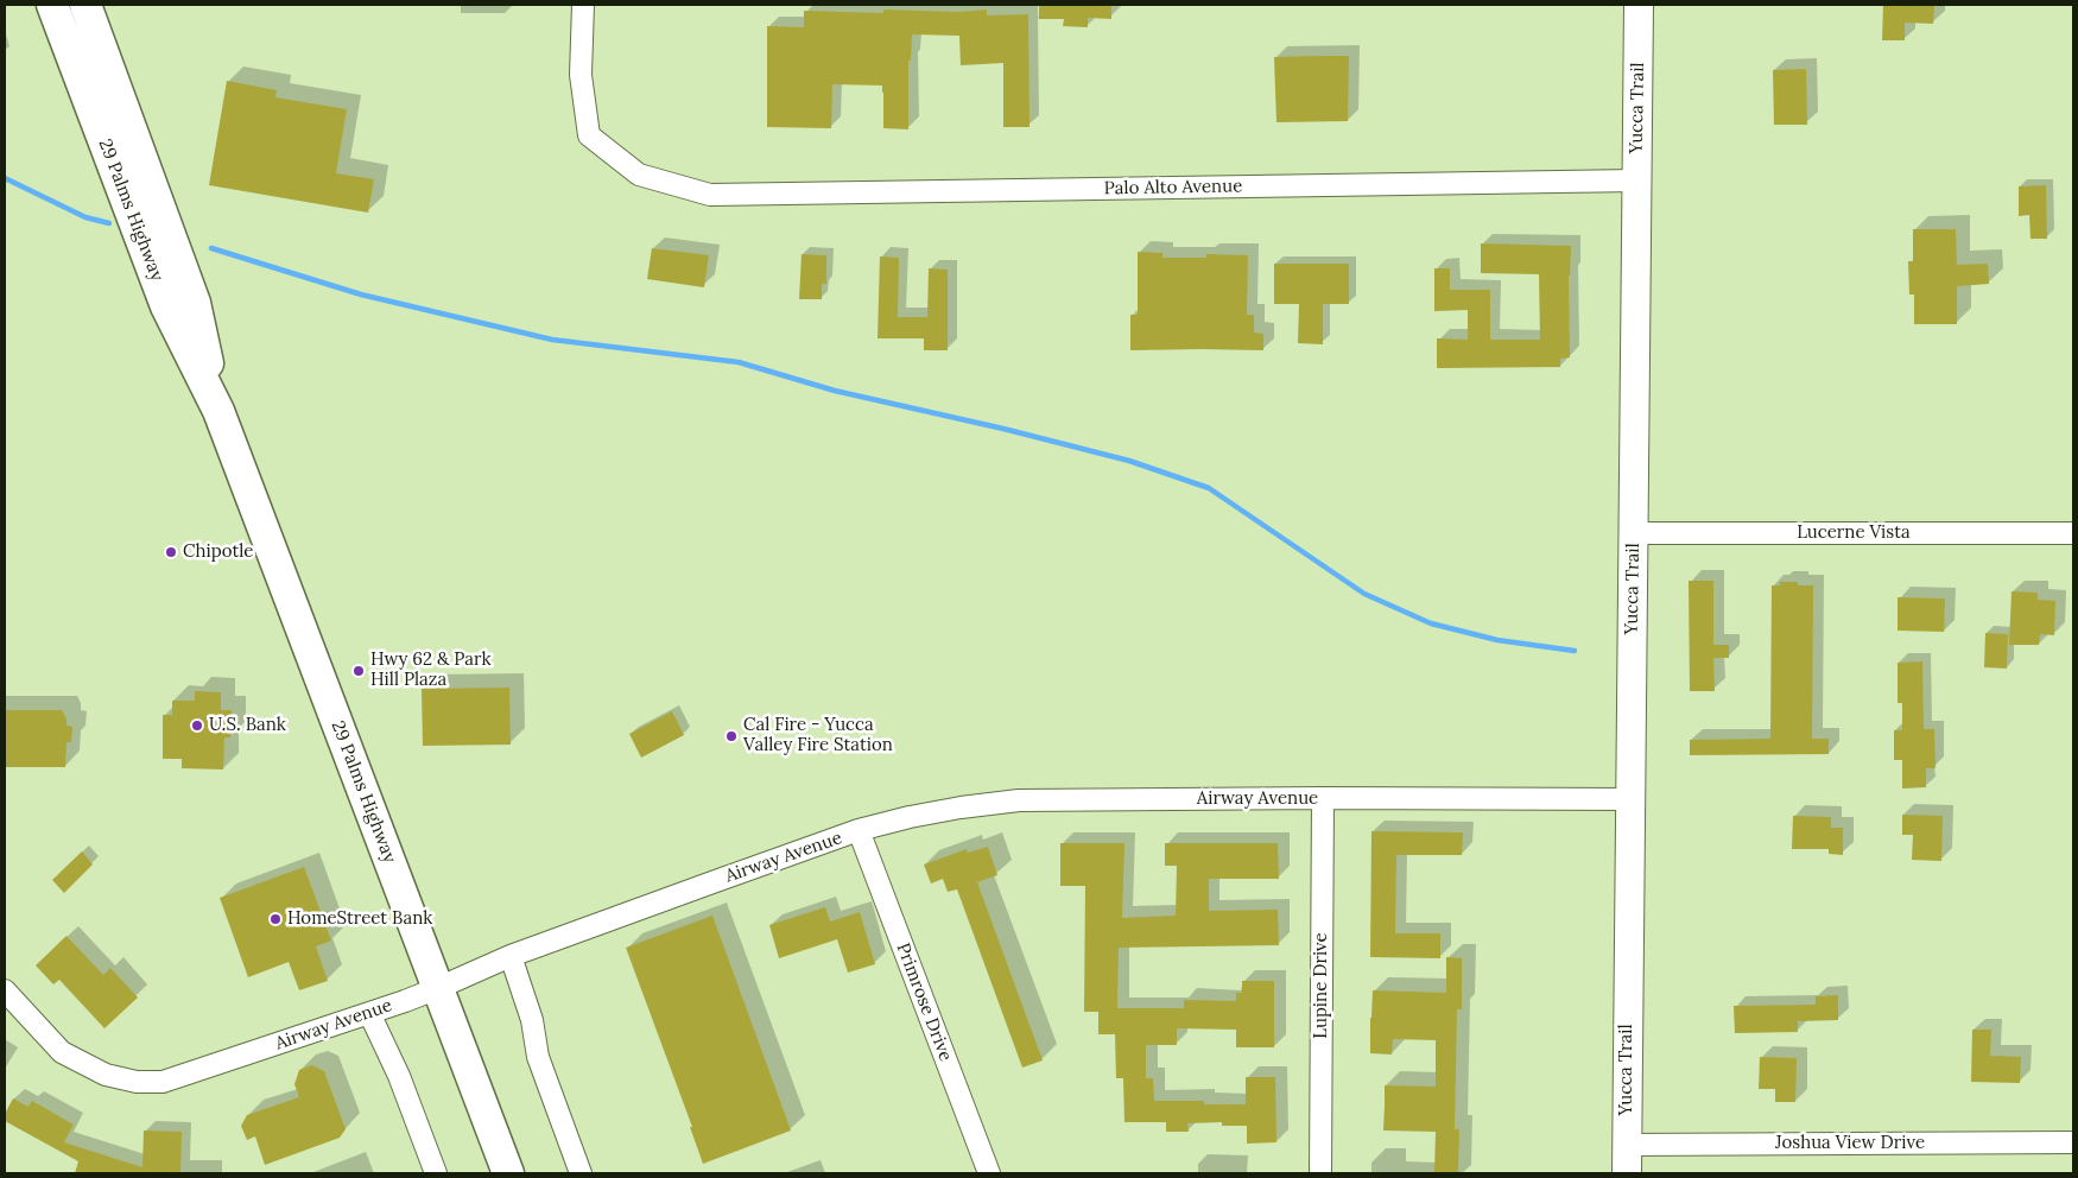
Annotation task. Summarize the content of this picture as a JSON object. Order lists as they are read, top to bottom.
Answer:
{
  "streets": {
    "main road": ["Yucca Trail", "29 Palms Highway"],
    "street": [
      "Palo Alto Avenue",
      "Lucerne Vista",
      "Airway Avenue",
      "Lupine Drive",
      "Primrose Drive",
      "Joshua View Drive"
    ]
  },
  "crossings": [
    ["Yucca Trail", "Palo Alto Avenue"],
    ["Yucca Trail", "Lucerne Vista"],
    ["Yucca Trail", "Airway Avenue"],
    ["Yucca Trail", "Joshua View Drive"],
    ["29 Palms Highway", "Airway Avenue"],
    ["Airway Avenue", "Lupine Drive"],
    ["Airway Avenue", "Primrose Drive"]
  ],
  "places": [
    "Chipotle",
    "Hwy 62 & Park Hill Plaza",
    "U.S. Bank",
    "Cal Fire - Yucca Valley Fire Station",
    "HomeStreet Bank"
  ]
}
